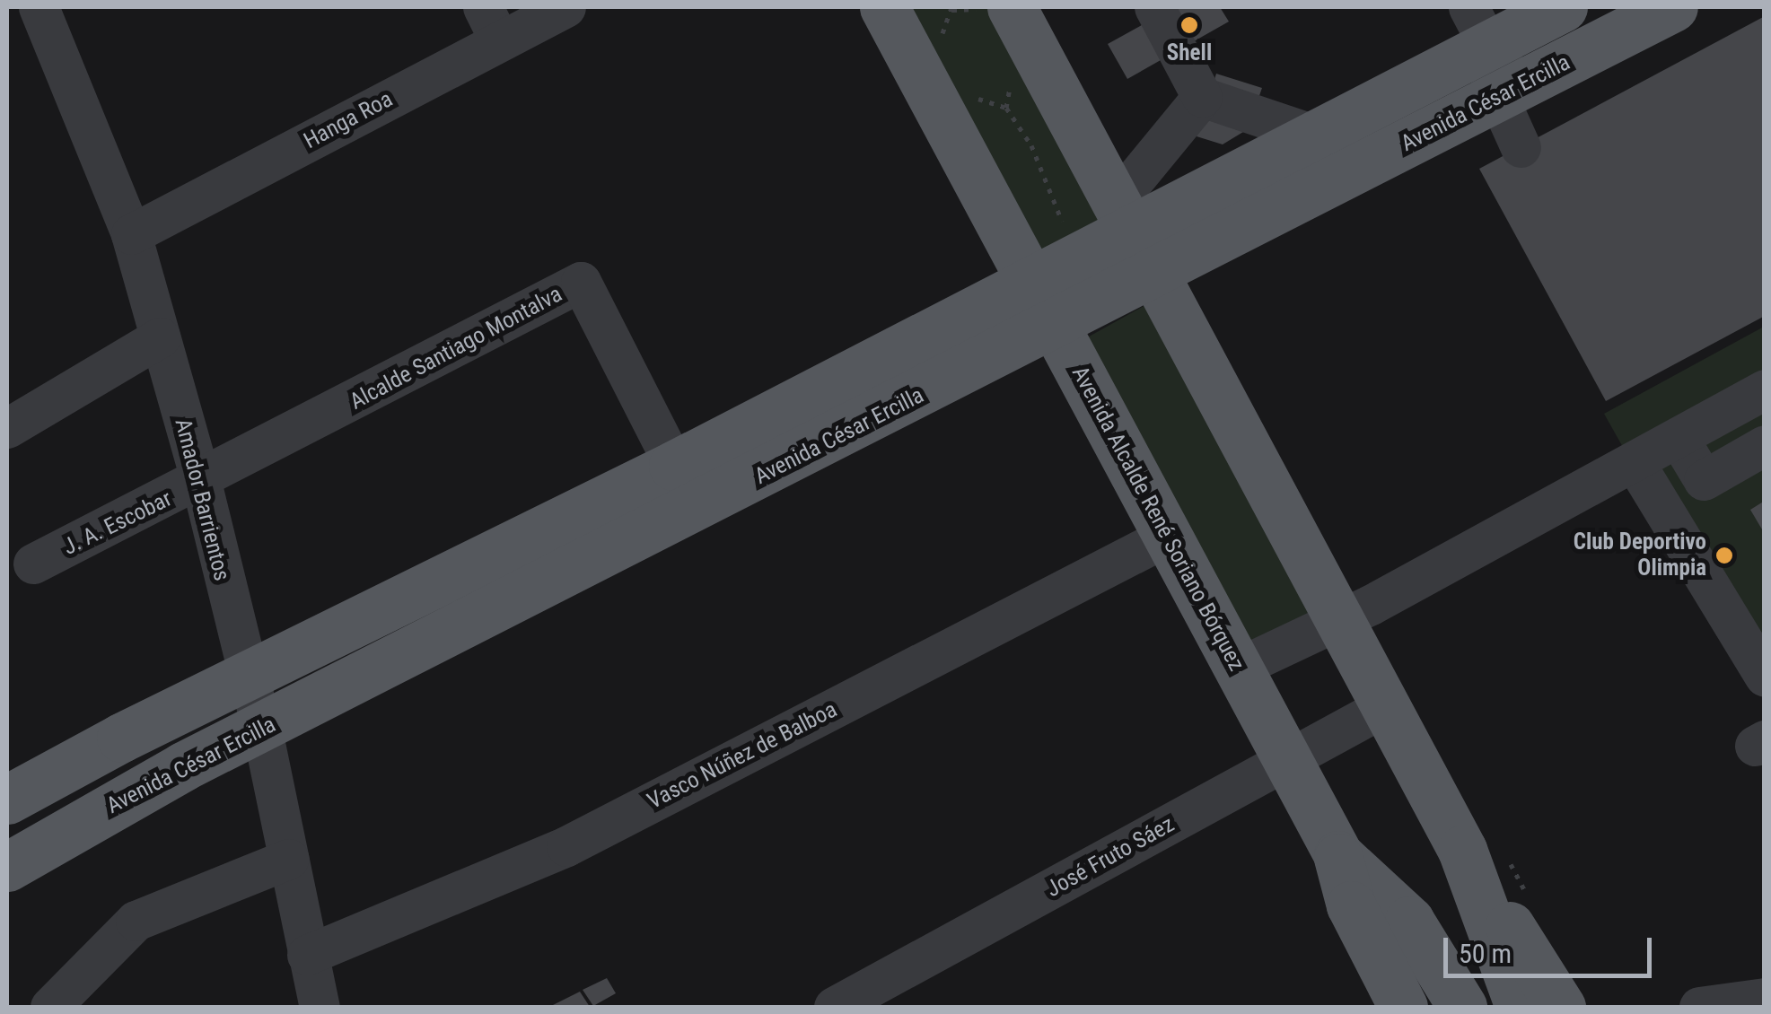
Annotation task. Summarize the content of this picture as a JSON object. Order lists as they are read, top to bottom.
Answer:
{
  "streets": {
    "main road": ["Avenida César Ercilla", "Avenida Alcalde René Soriano Bórquez"],
    "street": [
      "Hanga Roa",
      "Alcalde Santiago Montalva",
      "Amador Barrientos",
      "J. A. Escobar",
      "Vasco Núñez de Balboa",
      "José Fruto Sáez"
    ]
  },
  "crossings": [
    ["Avenida César Ercilla", "Alcalde Santiago Montalva"],
    ["Avenida César Ercilla", "Amador Barrientos"],
    ["Avenida César Ercilla", "Avenida Alcalde René Soriano Bórquez"],
    ["Hanga Roa", "Amador Barrientos"],
    ["Alcalde Santiago Montalva", "Amador Barrientos"],
    ["Alcalde Santiago Montalva", "J. A. Escobar"],
    ["Amador Barrientos", "J. A. Escobar"],
    ["Amador Barrientos", "Vasco Núñez de Balboa"],
    ["Avenida Alcalde René Soriano Bórquez", "Vasco Núñez de Balboa"],
    ["Avenida Alcalde René Soriano Bórquez", "José Fruto Sáez"]
  ],
  "places": ["Shell", "Club Deportivo Olimpia"],
  "scale_bar": "50 m"
}
